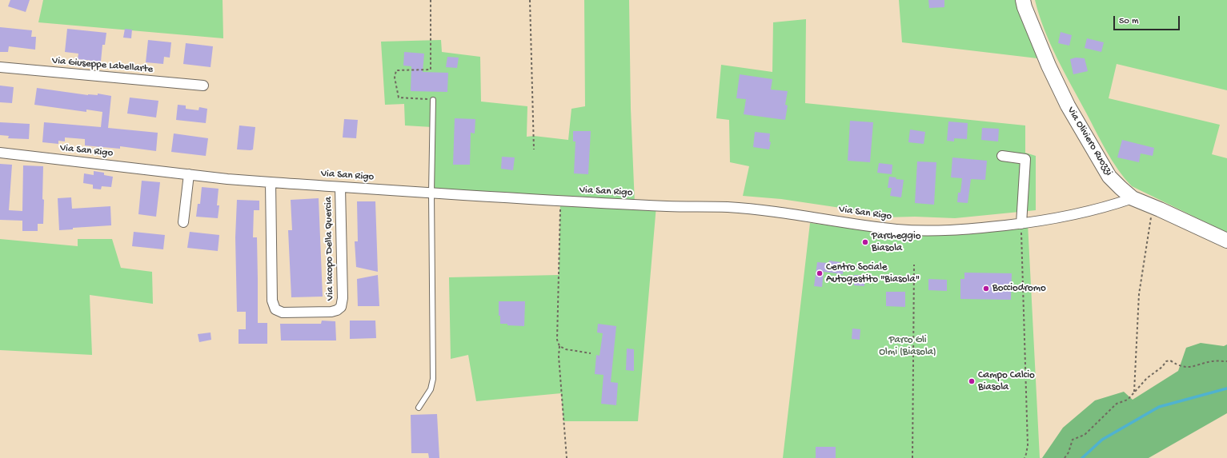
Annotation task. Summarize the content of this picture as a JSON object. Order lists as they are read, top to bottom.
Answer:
{
  "streets": {
    "street": [
      "Via Giuseppe Labellarte",
      "Via Oliviero Ruozzi",
      "Via San Rigo",
      "Via Iacopo Della Quercia"
    ]
  },
  "crossings": [
    ["Via Oliviero Ruozzi", "Via San Rigo"],
    ["Via San Rigo", "Via Iacopo Della Quercia"]
  ],
  "parks": ["Parco Gli Olmi (Biasola)"],
  "places": [
    "Parcheggio Biasola",
    "Centro Sociale Autogestito \"Biasola\"",
    "Bocciodromo",
    "Campo Calcio Biasola"
  ],
  "scale_bar": "50 m"
}
